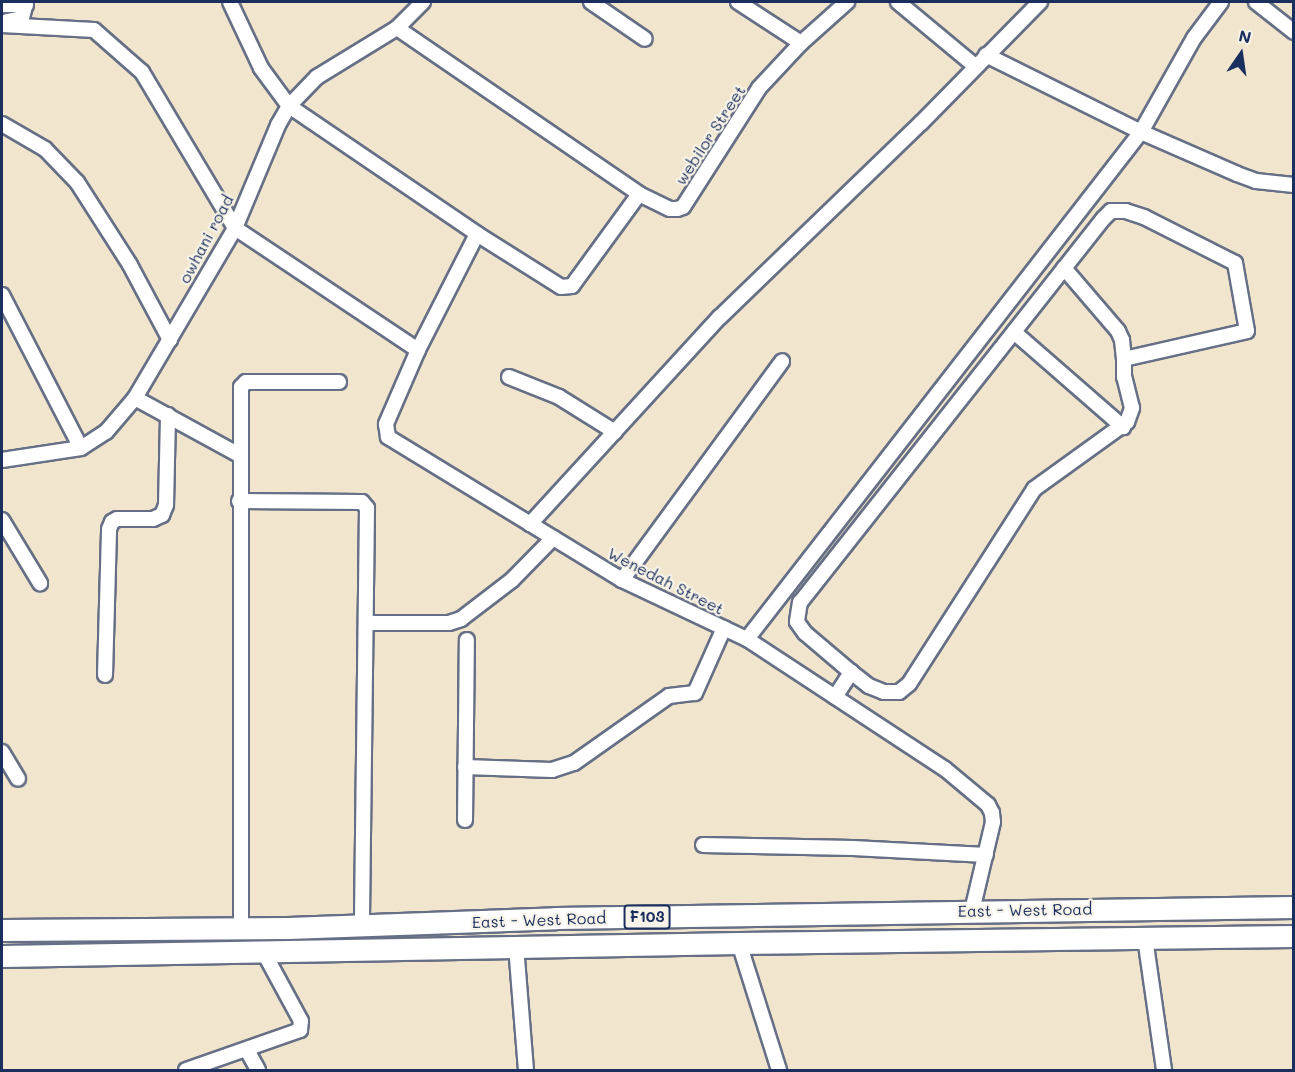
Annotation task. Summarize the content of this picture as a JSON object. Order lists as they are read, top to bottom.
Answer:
{
  "streets": {
    "main road": ["East - West Road", "F103"],
    "street": ["webilor Street", "owhani road", "Wenedah Street"]
  },
  "crossings": [
    ["Wenedah Street", "East - West Road"]
  ],
  "north": "top"
}
